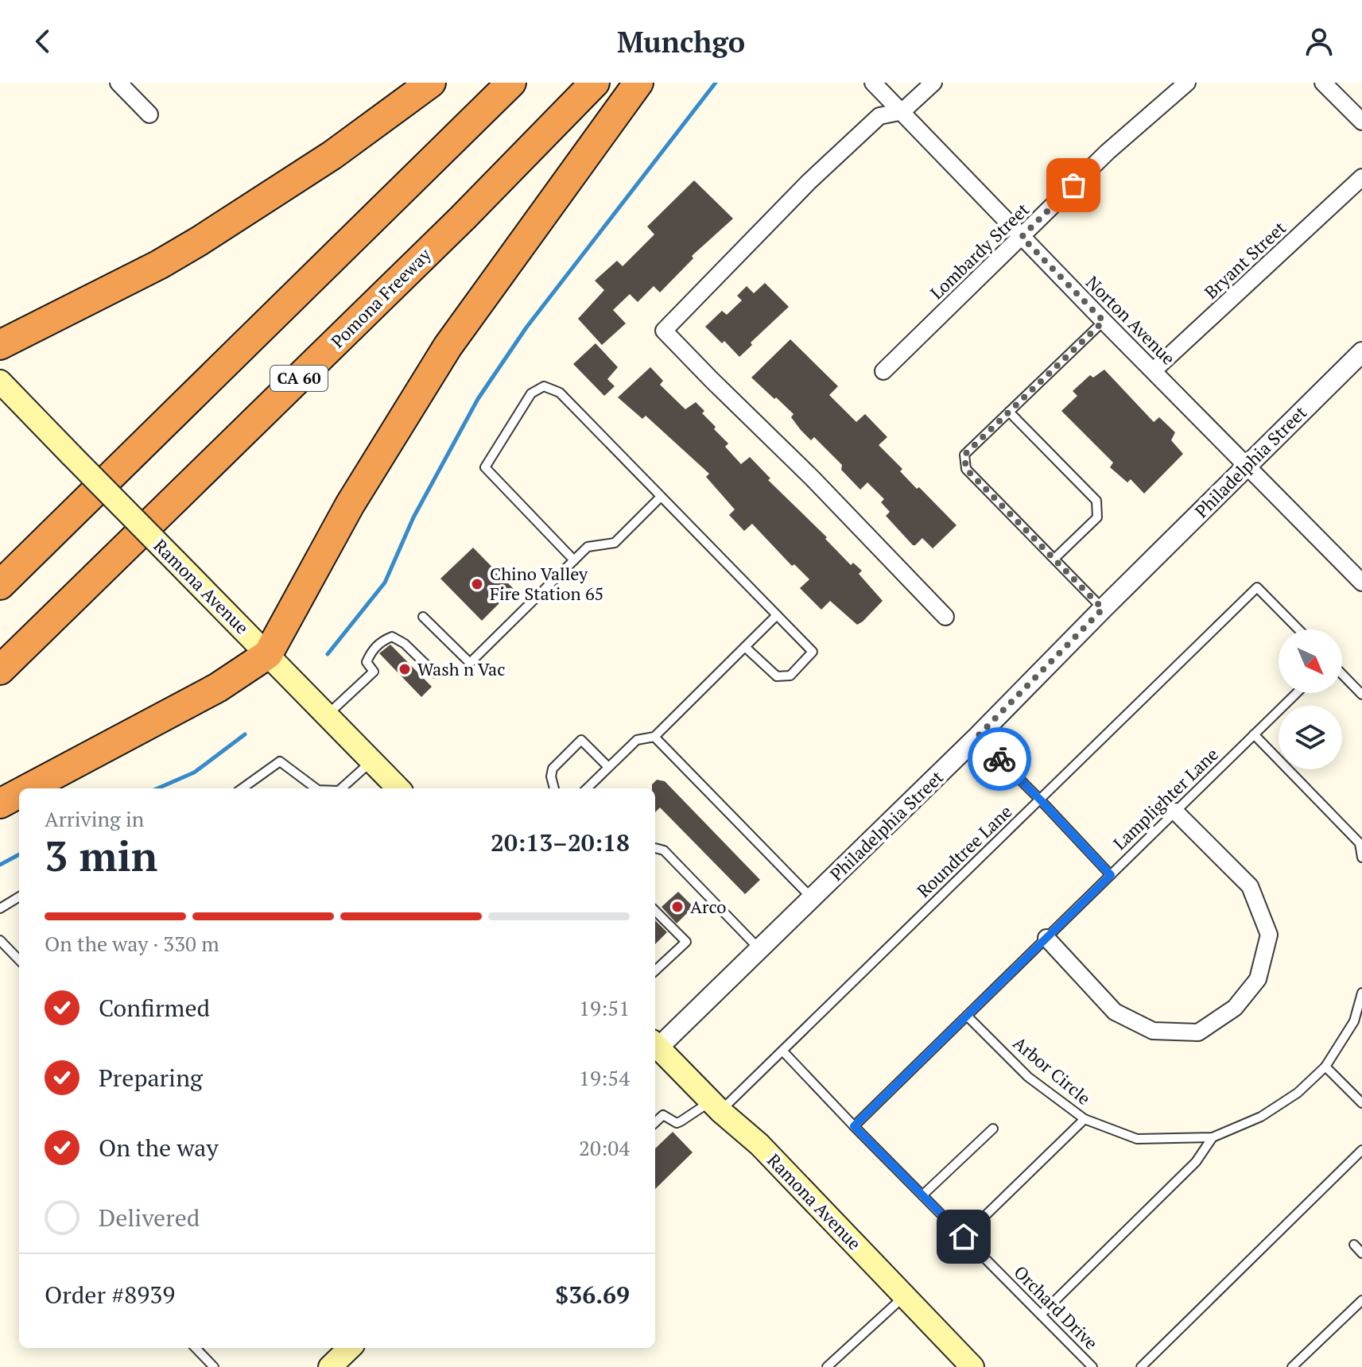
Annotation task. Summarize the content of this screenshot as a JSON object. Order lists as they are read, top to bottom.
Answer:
{
  "streets": {
    "highway": ["Pomona Freeway", "CA 60"],
    "main road": ["Ramona Avenue"],
    "street": [
      "Lombardy Street",
      "Bryant Street",
      "Norton Avenue",
      "Philadelphia Street"
    ],
    "lane": [
      "Lamplighter Lane",
      "Roundtree Lane",
      "Arbor Circle",
      "Orchard Drive"
    ]
  },
  "crossings": [
    ["Lombardy Street", "Norton Avenue"],
    ["Bryant Street", "Norton Avenue"],
    ["Norton Avenue", "Philadelphia Street"],
    ["Ramona Avenue", "Roundtree Lane"],
    ["Lamplighter Lane", "Arbor Circle"],
    ["Lamplighter Lane", "Orchard Drive"],
    ["Roundtree Lane", "Orchard Drive"]
  ],
  "places": ["Chino Valley Fire Station 65", "Wash n Vac", "Arco"],
  "north": "bottom right",
  "page": {
    "header": "Munchgo",
    "heading": ["3 min", "Arriving in", "20:13–20:18"],
    "panel": ["Order #8939", "$36.69"],
    "bar": "On the way · 330 m",
    "list": [
      ["Confirmed", "19:51"],
      ["Preparing", "19:54"],
      ["On the way", "20:04"],
      "Delivered"
    ]
  }
}
